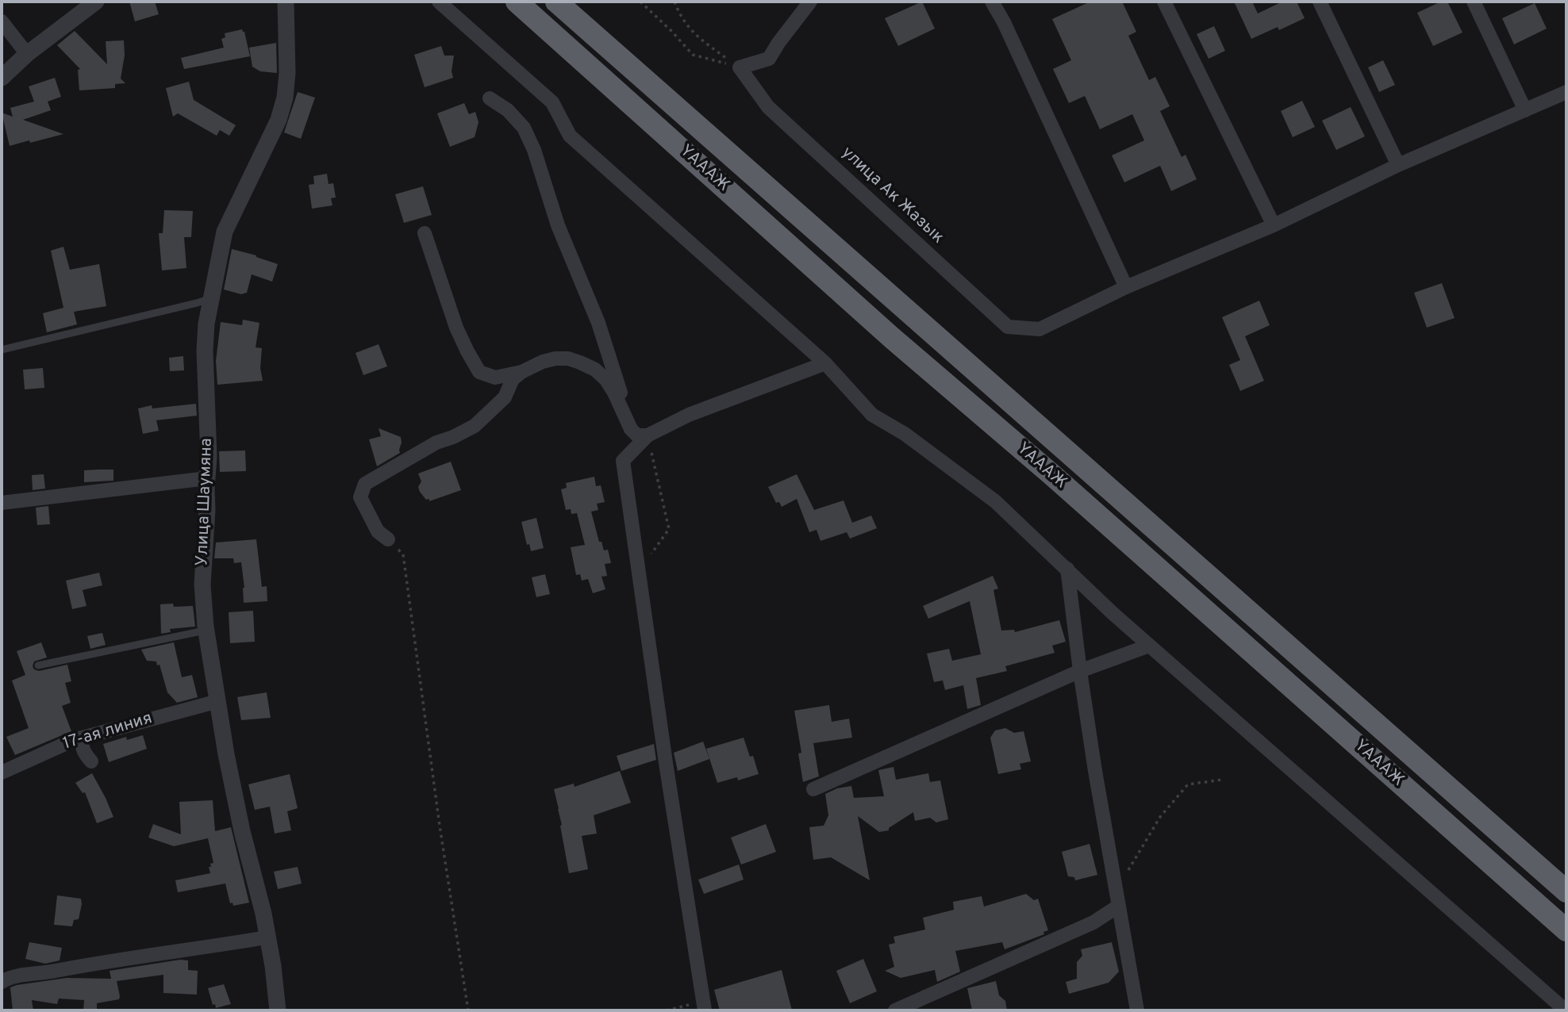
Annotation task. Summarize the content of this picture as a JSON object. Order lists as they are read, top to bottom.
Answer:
{
  "streets": {
    "highway": ["ҮАААЖ"],
    "street": ["улица Ак Жазык", "Улица Шаумяна", "17-ая линия"]
  },
  "crossings": [
    ["Улица Шаумяна", "17-ая линия"]
  ]
}
